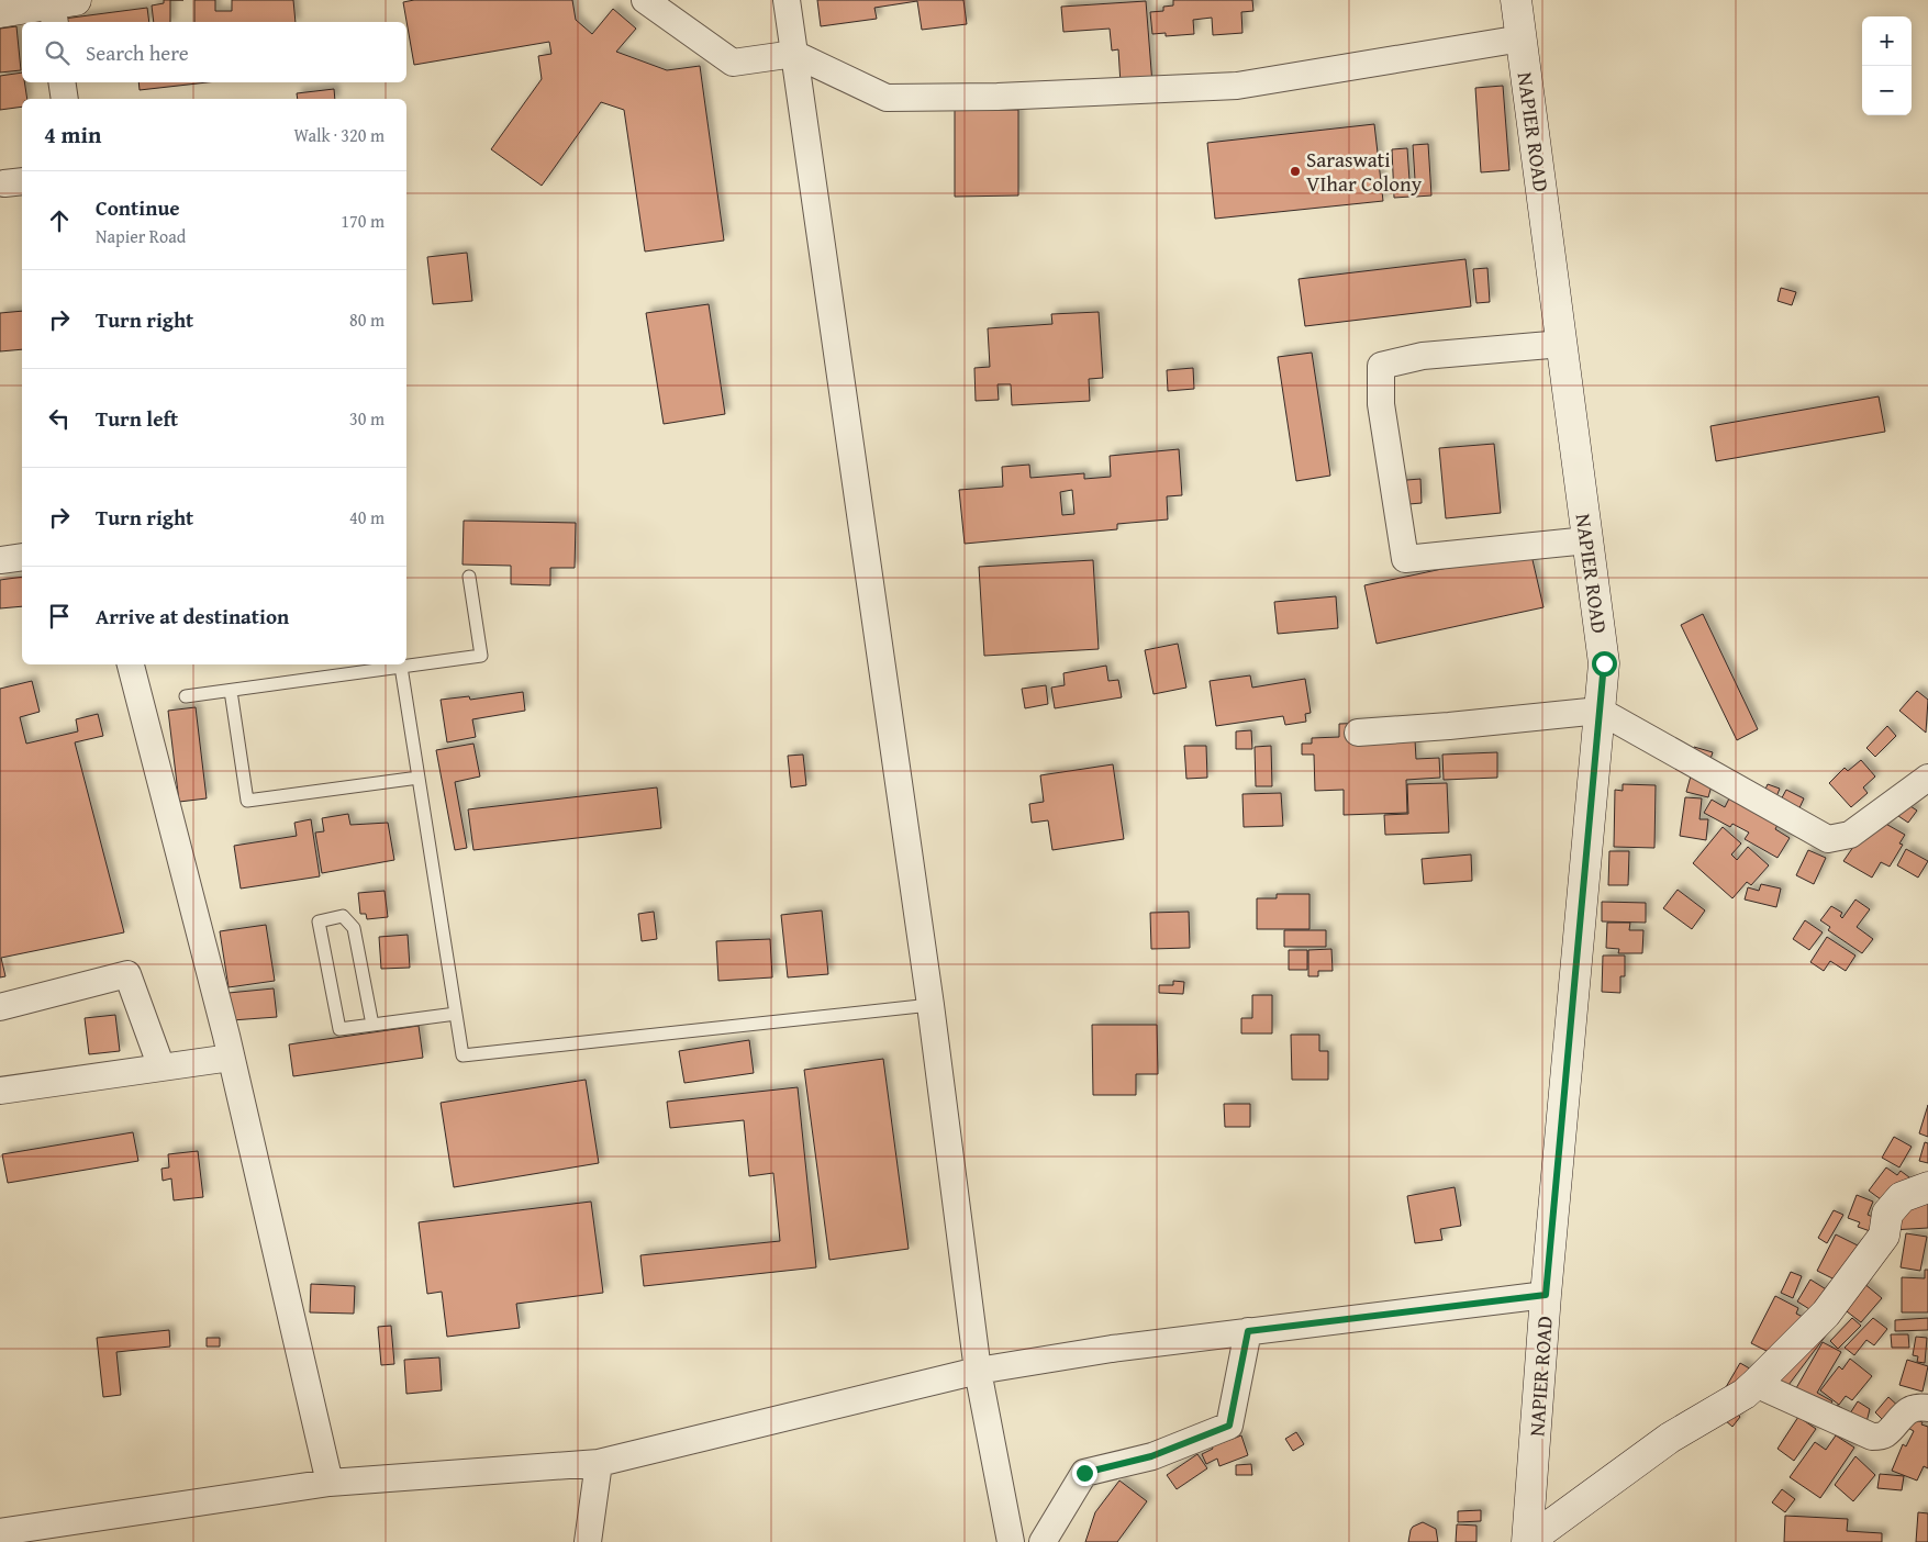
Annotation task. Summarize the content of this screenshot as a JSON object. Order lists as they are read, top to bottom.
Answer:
{
  "streets": {
    "street": ["NAPIER ROAD"]
  },
  "places": ["Saraswati VIhar Colony"],
  "page": {
    "map_buttons": ["+", "−"],
    "search": "Search here",
    "heading": ["4 min", "Walk · 320 m"],
    "list": [
      ["Continue", "Napier Road", "170 m"],
      ["Turn right", "80 m"],
      ["Turn left", "30 m"],
      ["Turn right", "40 m"],
      "Arrive at destination"
    ]
  }
}
